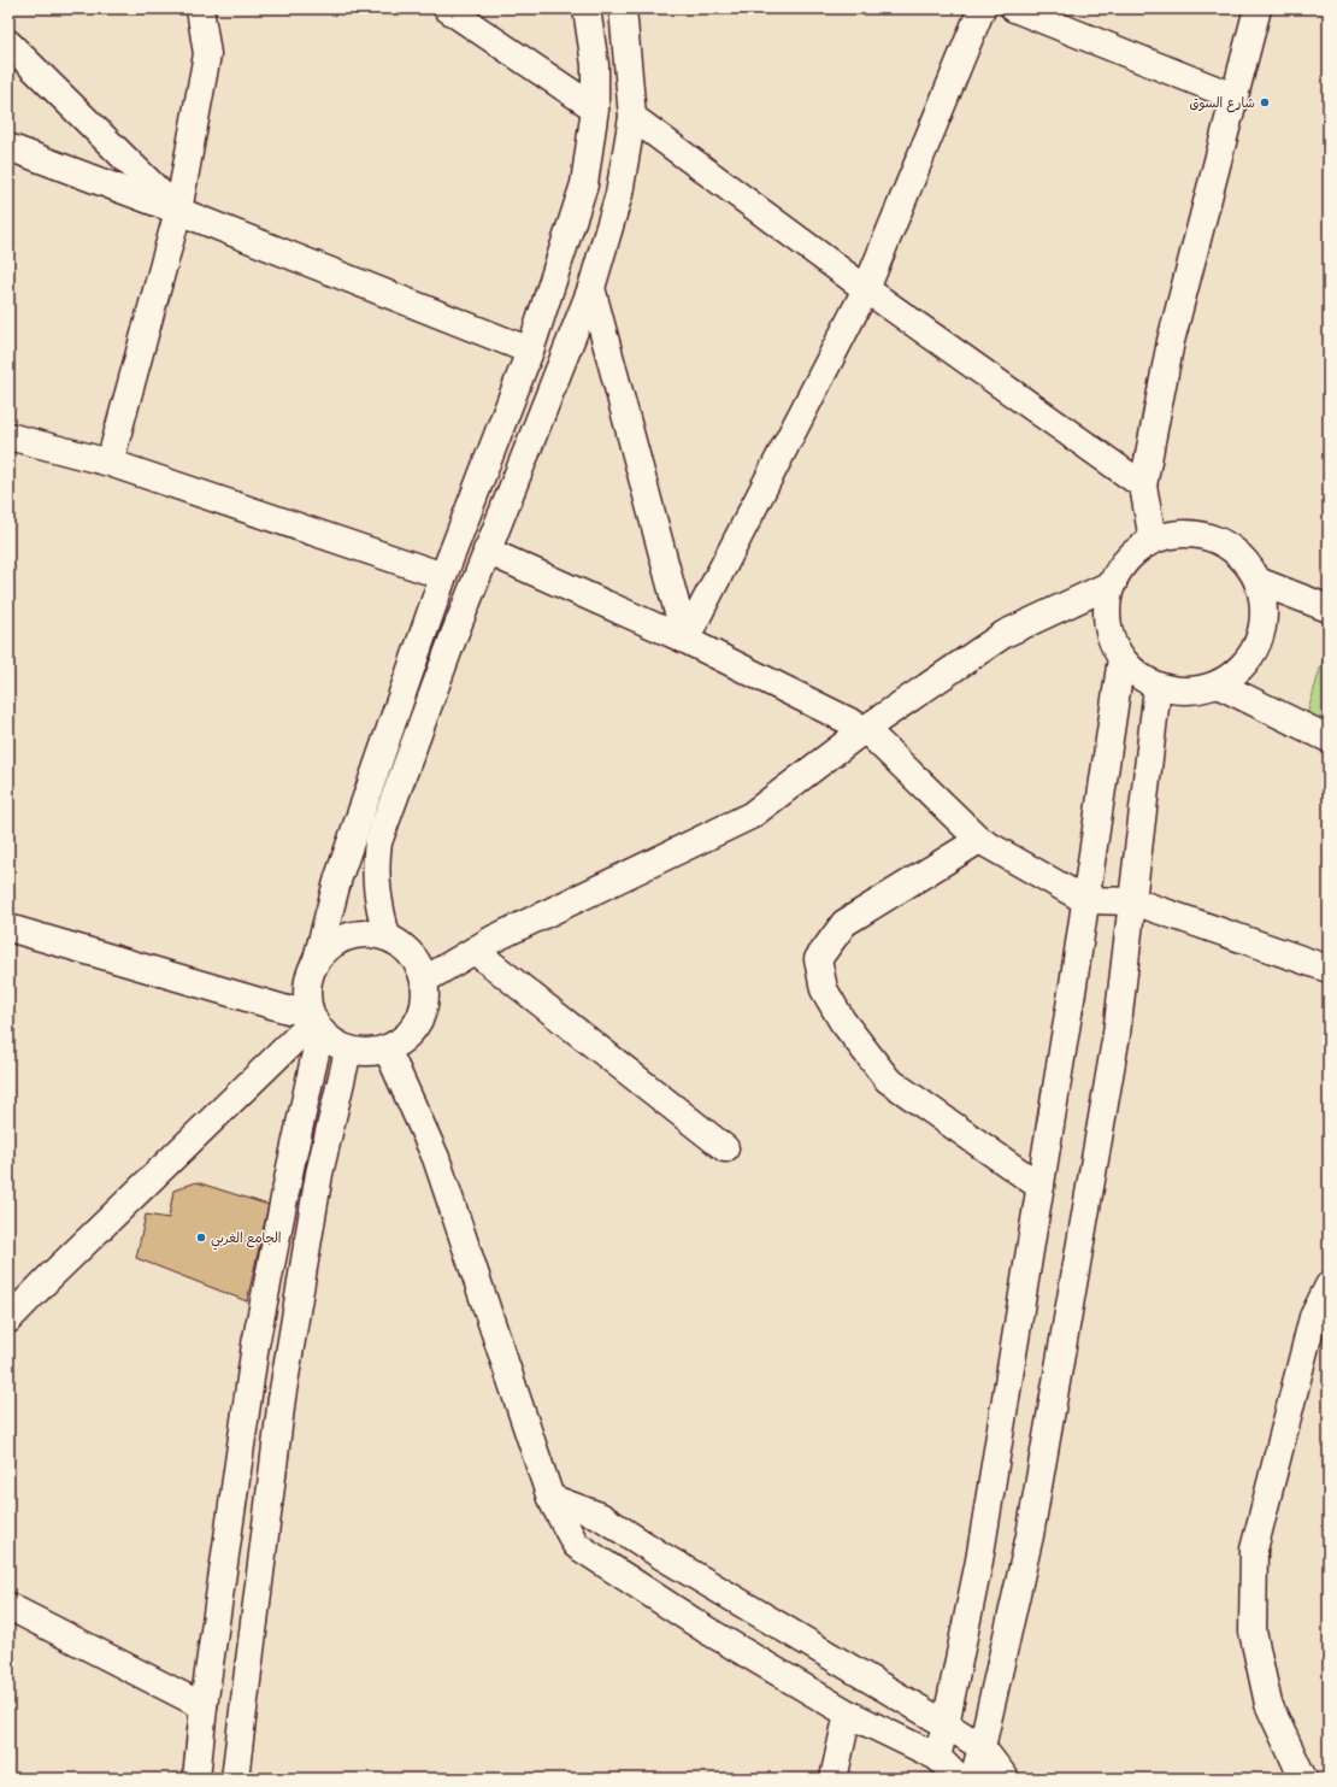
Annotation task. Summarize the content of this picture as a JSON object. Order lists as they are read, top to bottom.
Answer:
{
  "places": ["شارع السوق", "الجامع الغربي"]
}
